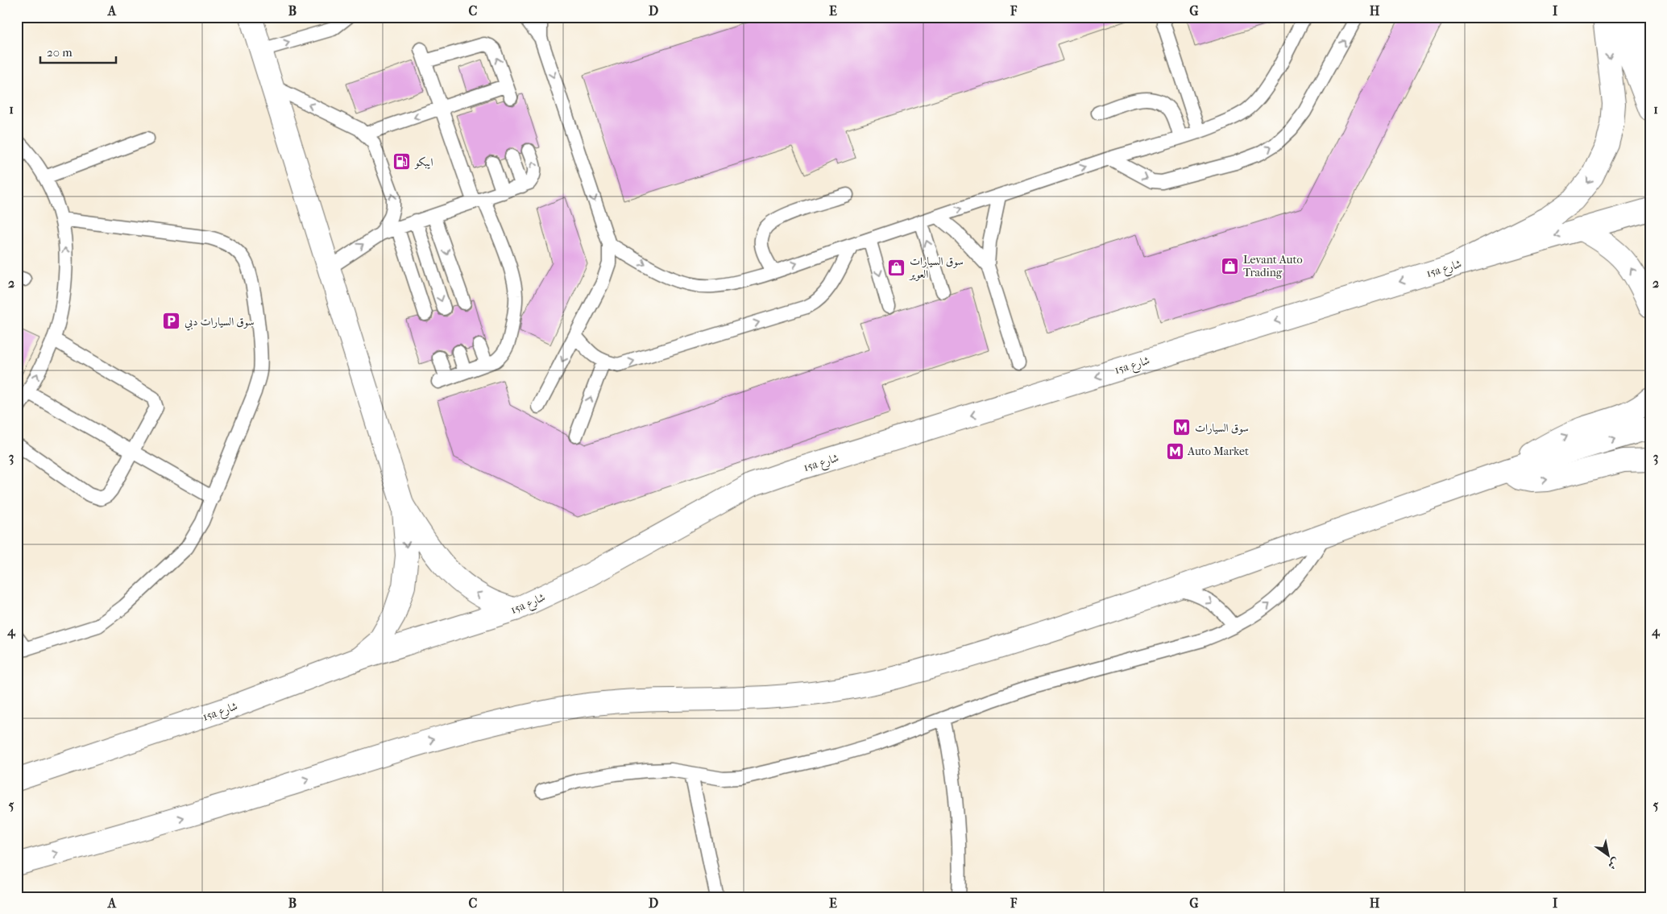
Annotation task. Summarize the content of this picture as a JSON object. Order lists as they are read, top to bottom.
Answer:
{
  "streets": {
    "main road": ["15a شارع"]
  },
  "one_way": ["15a شارع"],
  "places": {
    "fuel station": ["ايبكو"],
    "shop": ["Levant Auto Trading", "سوق السيارات العوير"],
    "parking": ["سوق السيارات دبي"],
    "metro station": ["سوق السيارات", "Auto Market"]
  },
  "scale_bar": "20 m",
  "north": "bottom right",
  "grid": {
    "columns": [
      "A",
      "B",
      "C",
      "D",
      "E",
      "F",
      "G",
      "H",
      "I"
    ],
    "rows": [
      "1",
      "2",
      "3",
      "4",
      "5"
    ]
  }
}
